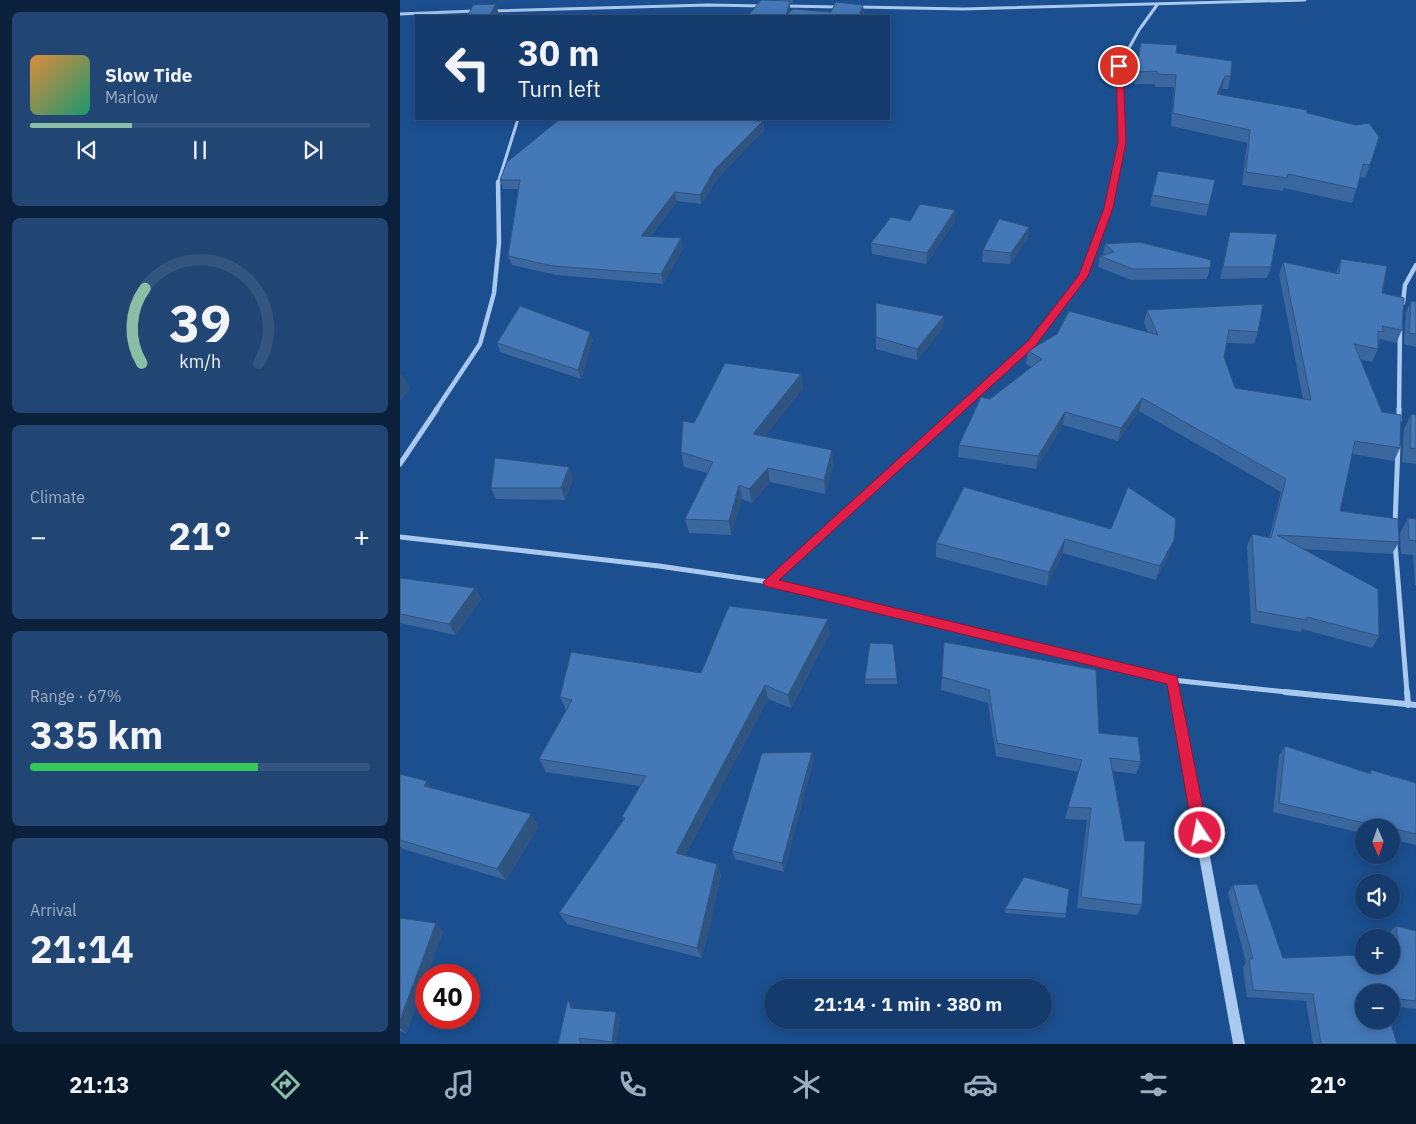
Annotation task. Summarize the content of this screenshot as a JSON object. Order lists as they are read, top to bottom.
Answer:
{
  "north": "bottom",
  "page": {
    "turn": ["30 m", "Turn left"],
    "song": ["Slow Tide", "Marlow"],
    "tile": [
      "Climate",
      ["Range · 67%", "335 km"],
      ["Arrival", "21:14"]
    ],
    "heat": ["−", "21°", "+"],
    "map_buttons": ["+", "−"],
    "limit": "40",
    "trip": "21:14 · 1 min · 380 m",
    "tabs": ["21:13", "21°"],
    "gauge": ["39", "km/h"]
  }
}
